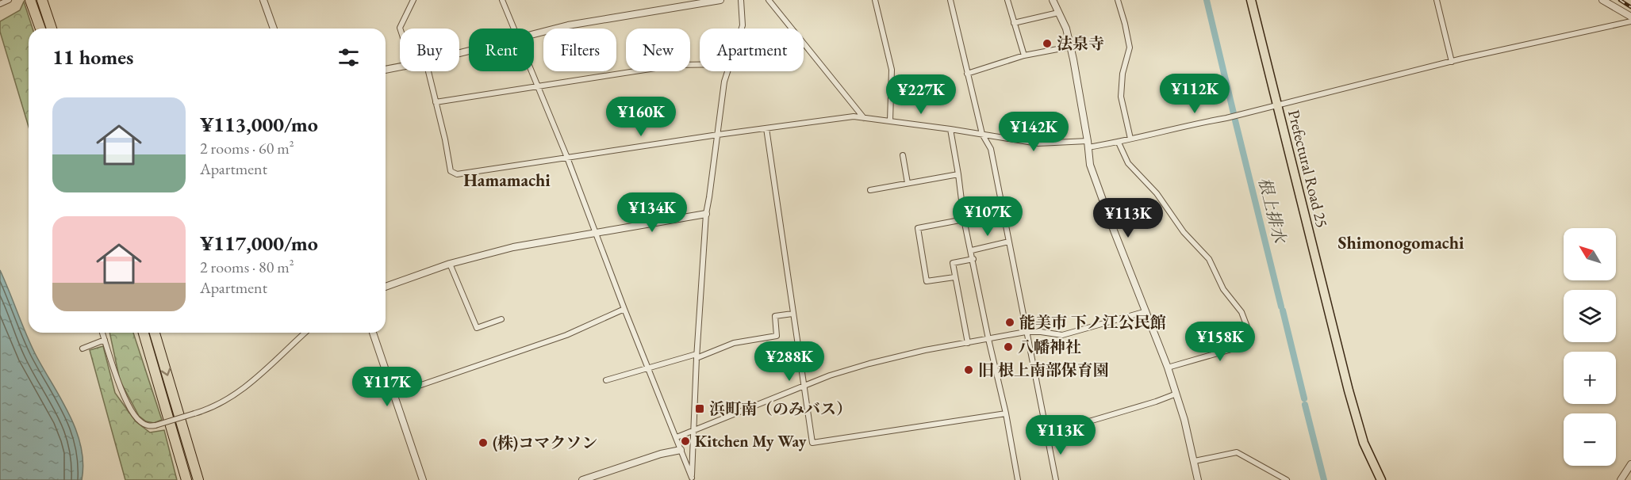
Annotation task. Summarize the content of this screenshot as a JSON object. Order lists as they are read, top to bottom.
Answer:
{
  "streets": {
    "main road": ["Prefectural Road 25"]
  },
  "districts": ["Hamamachi", "Shimonogomachi"],
  "water": ["根上排水"],
  "places": {
    "other": [
      "法泉寺",
      "能美市 下ノ江公民館",
      "八幡神社",
      "旧 根上南部保育園",
      "Kitchen My Way",
      "(株)コマクソン"
    ],
    "transit": ["浜町南（のみバス）"]
  },
  "north": "top left",
  "page": {
    "chip": [
      "Buy",
      "Rent",
      "Filters",
      "New",
      "Apartment"
    ],
    "heading": "11 homes",
    "price": [
      "¥112K",
      "¥227K",
      "¥160K",
      "¥142K",
      "¥134K",
      "¥107K",
      "¥113K",
      "¥158K",
      "¥288K",
      "¥117K",
      "¥113K"
    ],
    "list": [
      {
        "name": "¥113,000/mo",
        "note": "2 rooms · 60 m² · Apartment"
      },
      {
        "name": "¥117,000/mo",
        "note": "2 rooms · 80 m² · Apartment"
      }
    ],
    "map_buttons": ["+", "−"]
  }
}
